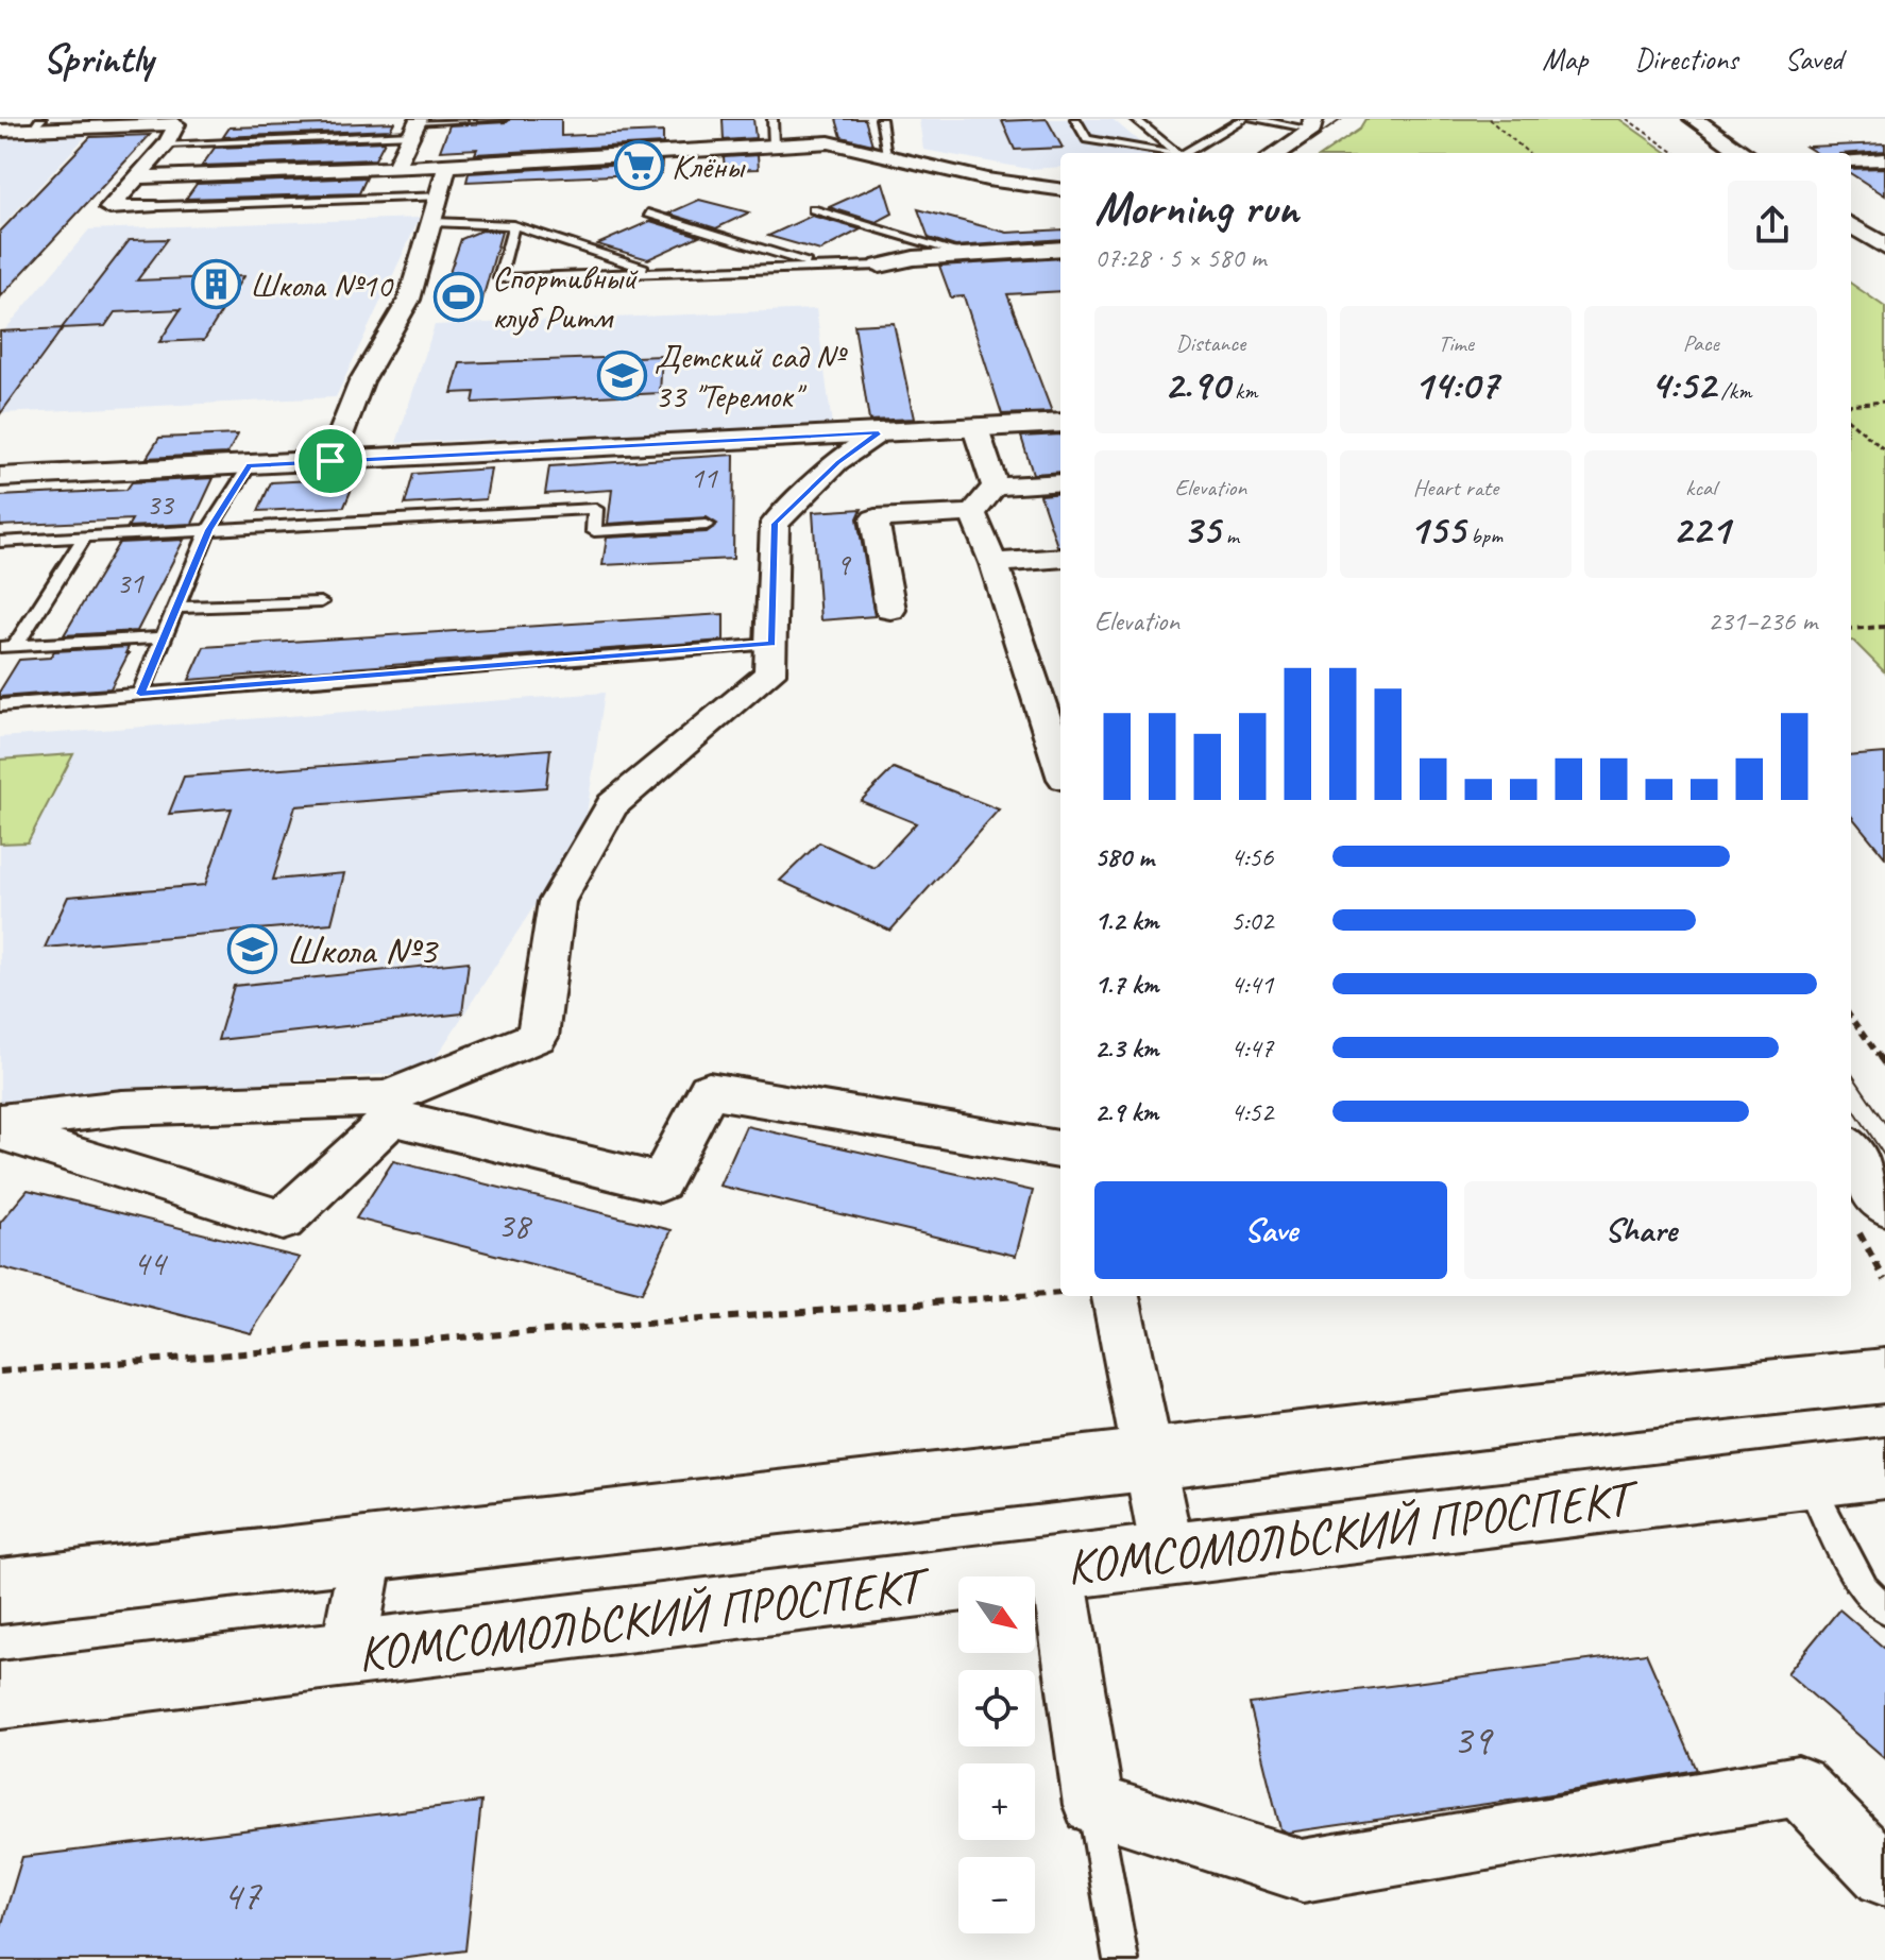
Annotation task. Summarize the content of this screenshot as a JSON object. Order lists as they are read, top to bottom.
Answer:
{
  "streets": {
    "main road": ["КОМСОМОЛЬСКИЙ ПРОСПЕКТ"]
  },
  "places": {
    "supermarket": ["Клёны"],
    "building": ["Школа №10"],
    "sports": ["Спортивный клуб Ритм"],
    "school or university": ["Детский сад № 33 \"Теремок\"", "Школа №3"]
  },
  "house_numbers": [
    "11",
    "33",
    "9",
    "31",
    "38",
    "44",
    "39",
    "47"
  ],
  "north": "bottom right",
  "page": {
    "header": "Sprintly",
    "nav": ["Map", "Directions", "Saved"],
    "heading": ["Morning run", "07:28 · 5 × 580 m"],
    "stats": [
      ["Distance", "2.90 km"],
      ["Time", "14:07"],
      ["Pace", "4:52 /km"],
      ["Elevation", "35 m"],
      ["Heart rate", "155 bpm"],
      ["kcal", "221"]
    ],
    "chart": ["Elevation", "231–236 m"],
    "list": [
      {
        "name": "580 m",
        "note": "4:56"
      },
      {
        "name": "1.2 km",
        "note": "5:02"
      },
      {
        "name": "1.7 km",
        "note": "4:41"
      },
      {
        "name": "2.3 km",
        "note": "4:47"
      },
      {
        "name": "2.9 km",
        "note": "4:52"
      }
    ],
    "buttons": ["Save", "Share"],
    "map_buttons": ["+", "−"]
  }
}
